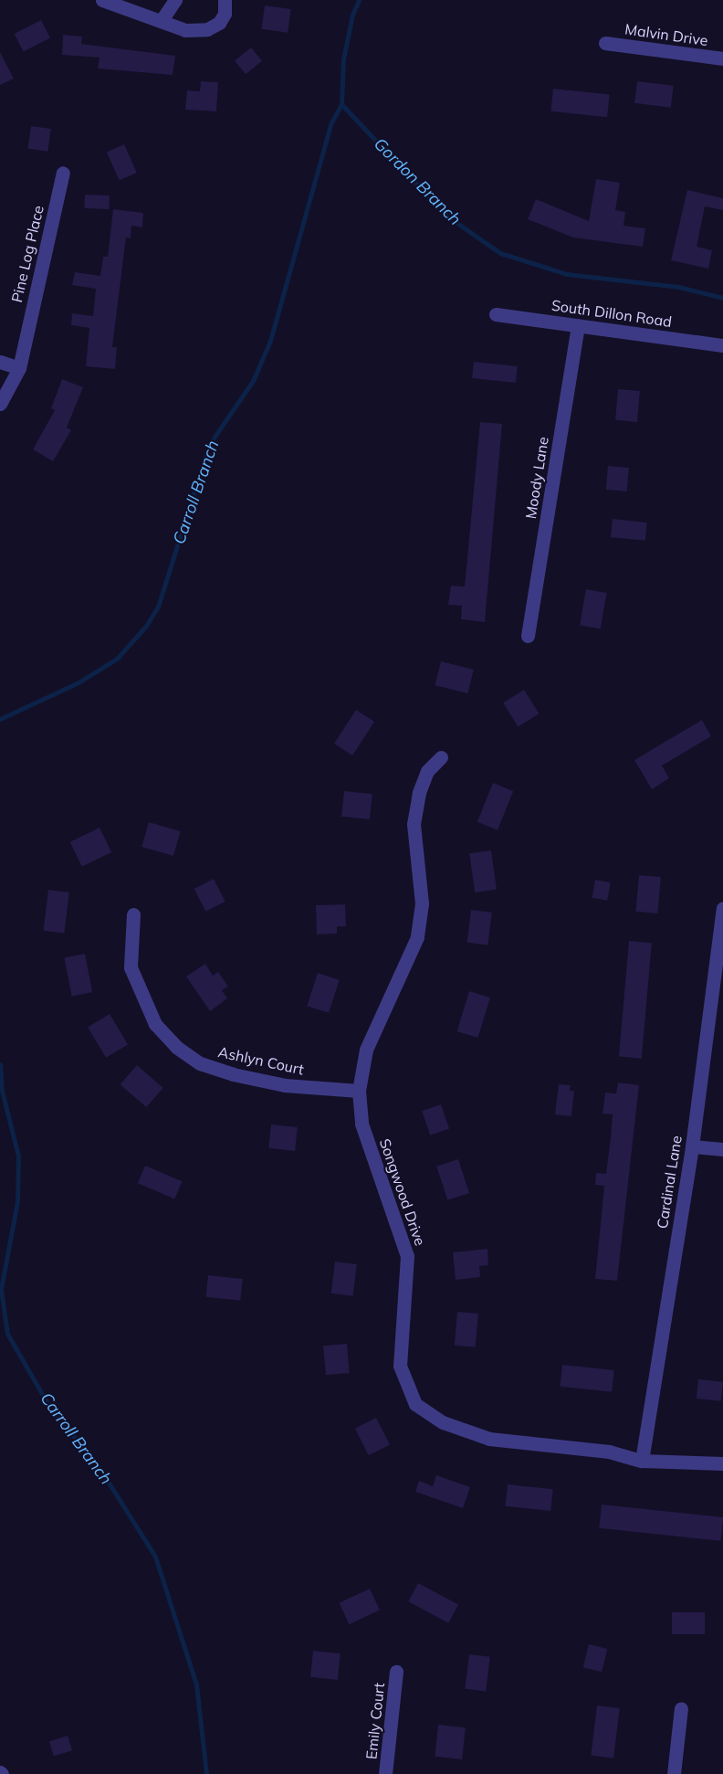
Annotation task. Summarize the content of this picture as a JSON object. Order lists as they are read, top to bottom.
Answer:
{
  "streets": {
    "street": [
      "Malvin Drive",
      "Pine Log Place",
      "South Dillon Road",
      "Moody Lane",
      "Ashlyn Court",
      "Cardinal Lane",
      "Songwood Drive",
      "Emily Court"
    ]
  },
  "crossings": [
    ["South Dillon Road", "Moody Lane"],
    ["Ashlyn Court", "Songwood Drive"],
    ["Cardinal Lane", "Songwood Drive"]
  ],
  "water": ["Gordon Branch", "Carroll Branch"]
}
